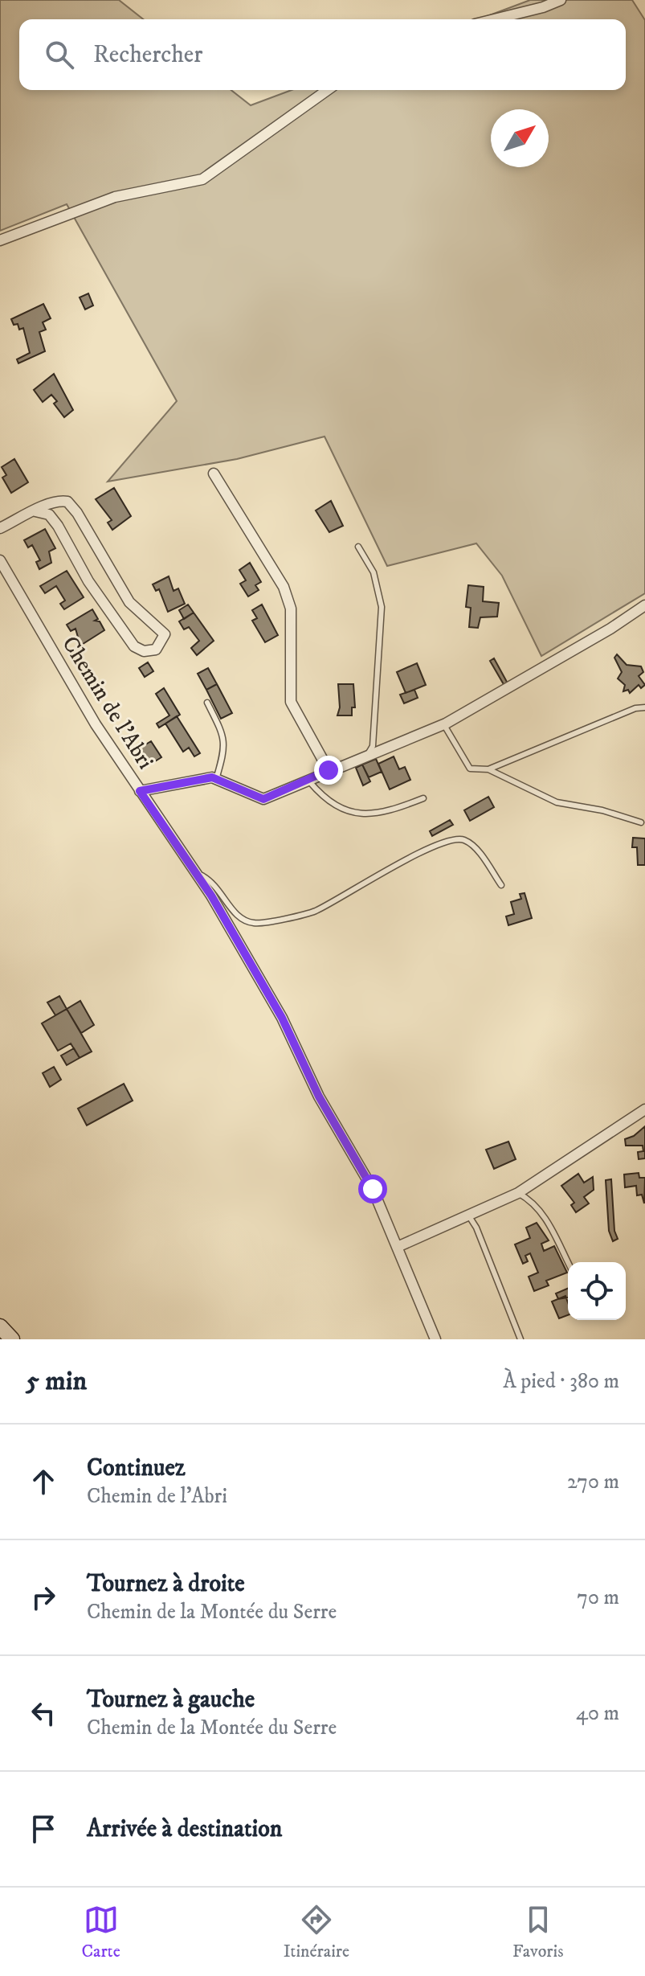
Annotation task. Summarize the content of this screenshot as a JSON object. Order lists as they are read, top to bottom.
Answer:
{
  "streets": {
    "street": ["Chemin de l'Abri"]
  },
  "north": "top right",
  "page": {
    "search": "Rechercher",
    "heading": ["5 min", "À pied · 380 m"],
    "list": [
      ["Continuez", "Chemin de l'Abri", "270 m"],
      ["Tournez à droite", "Chemin de la Montée du Serre", "70 m"],
      ["Tournez à gauche", "Chemin de la Montée du Serre", "40 m"],
      "Arrivée à destination"
    ],
    "nav": ["Carte", "Itinéraire", "Favoris"]
  }
}
